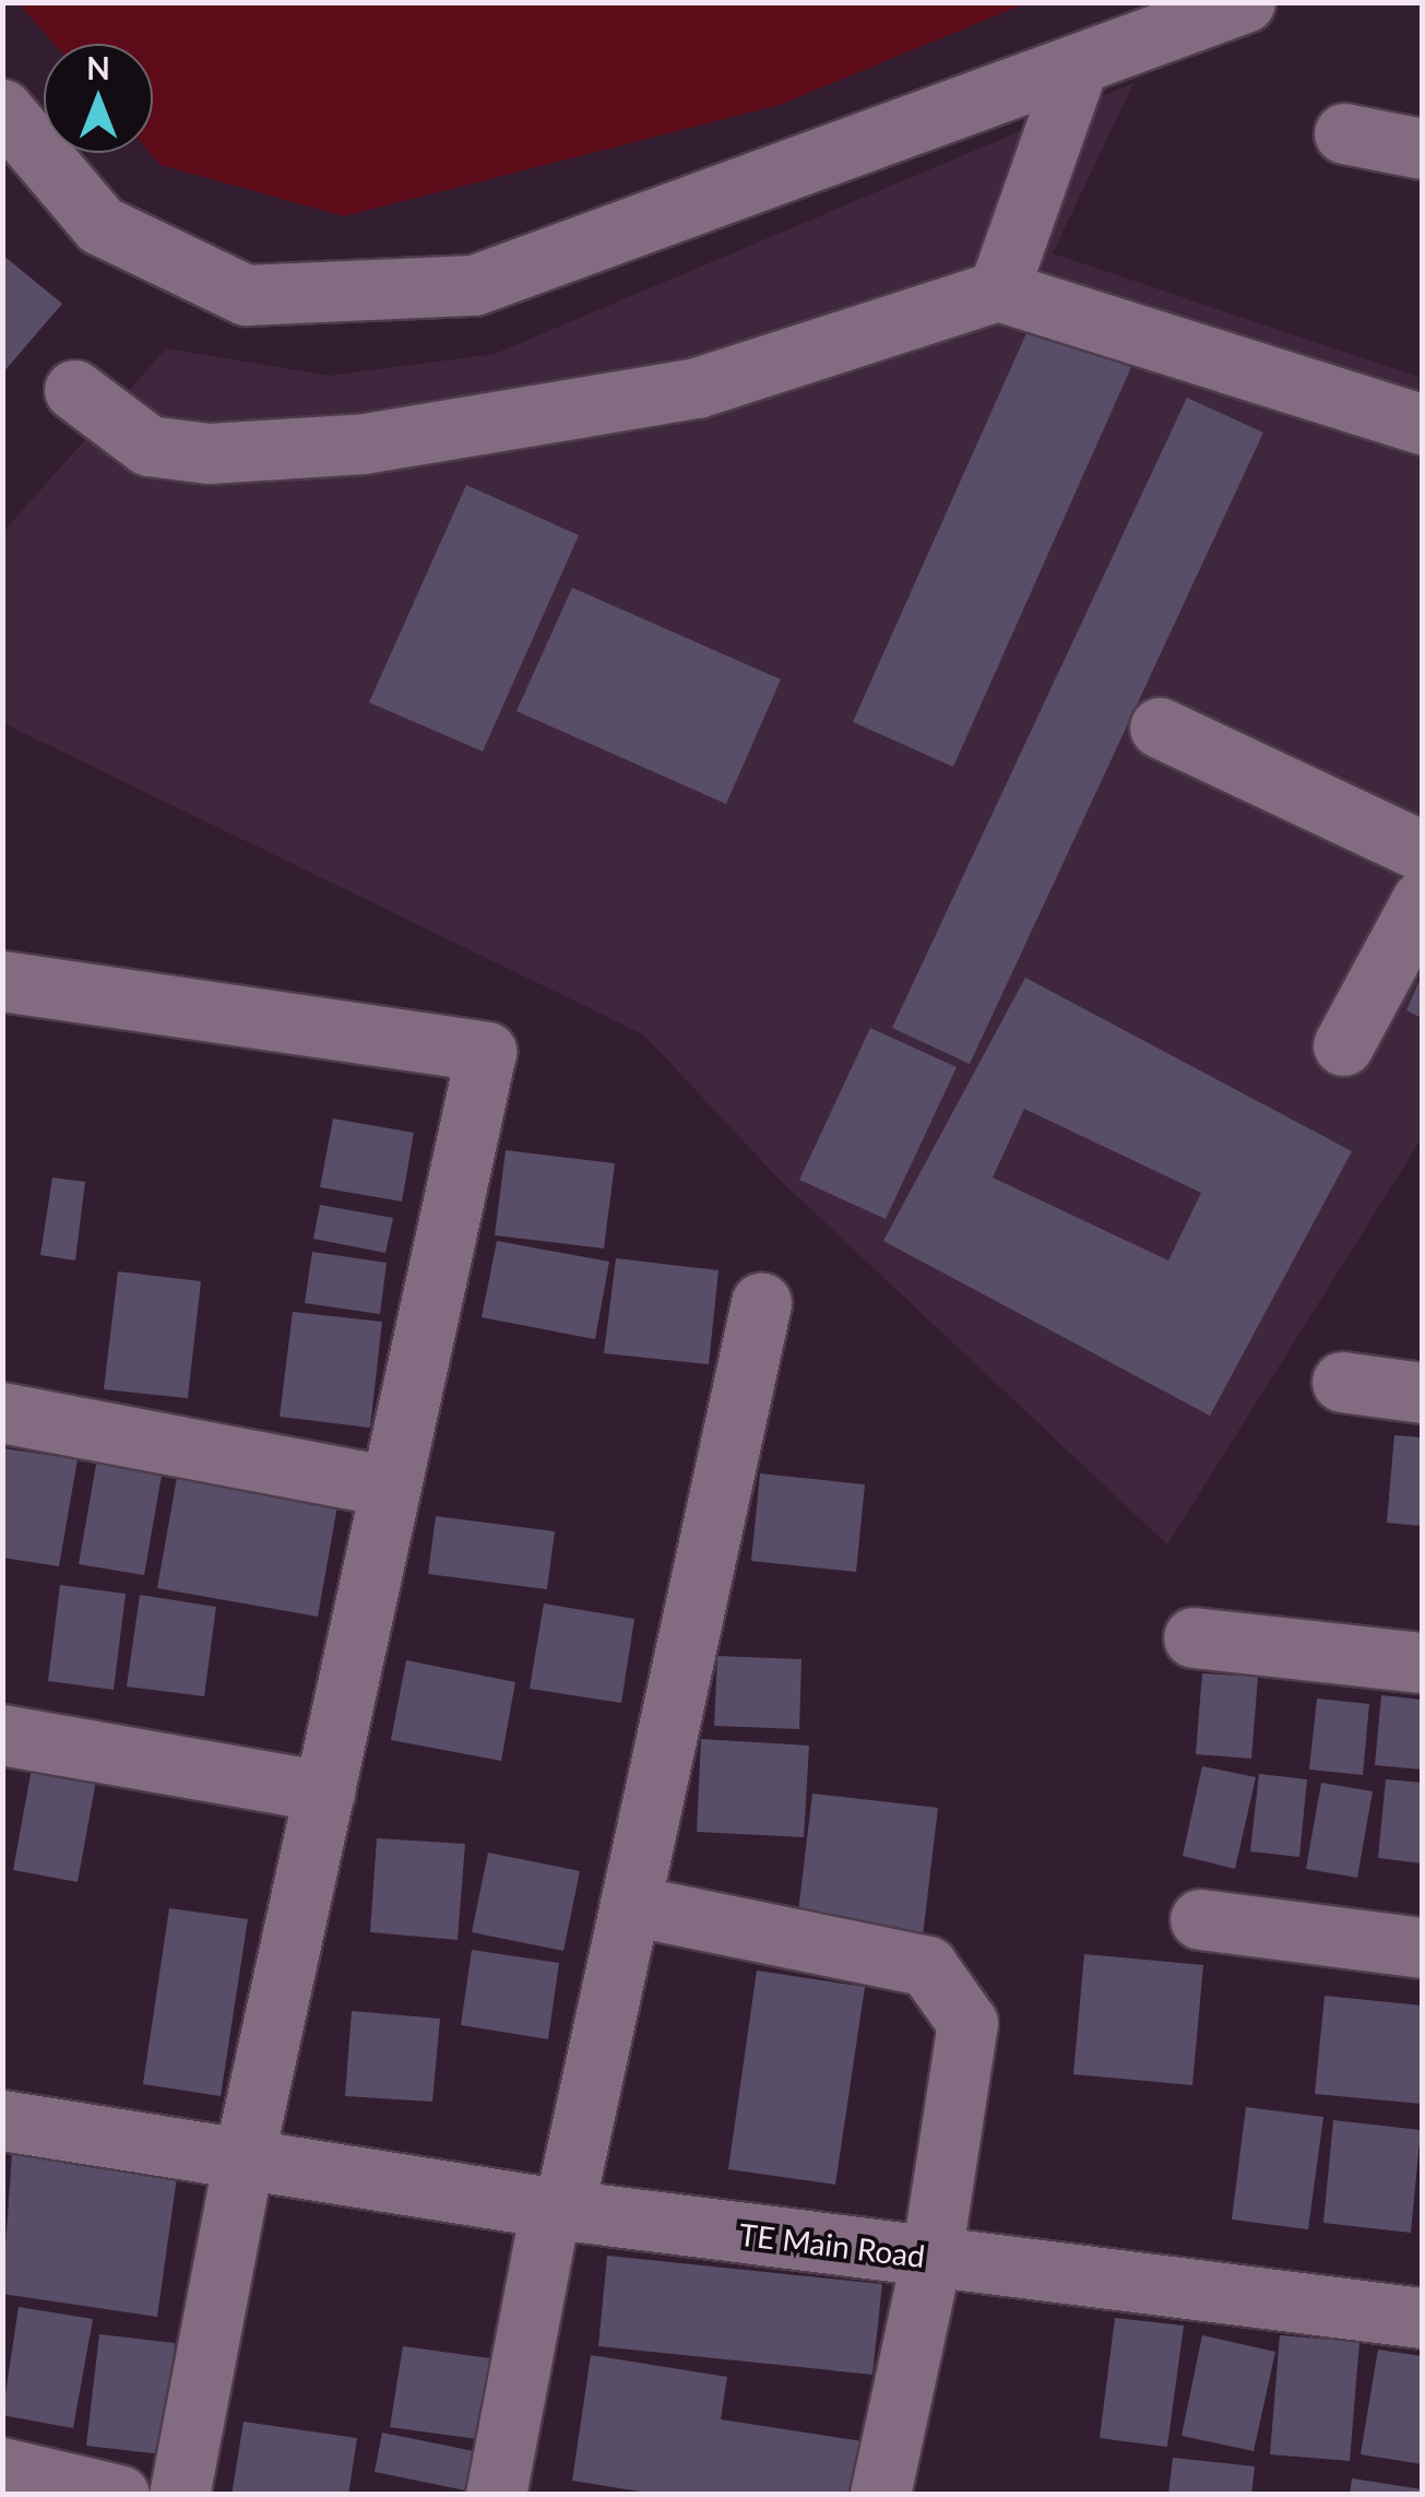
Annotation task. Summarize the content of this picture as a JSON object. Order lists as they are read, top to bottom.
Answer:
{
  "streets": {
    "street": ["TE Main Road"]
  },
  "north": "top"
}
